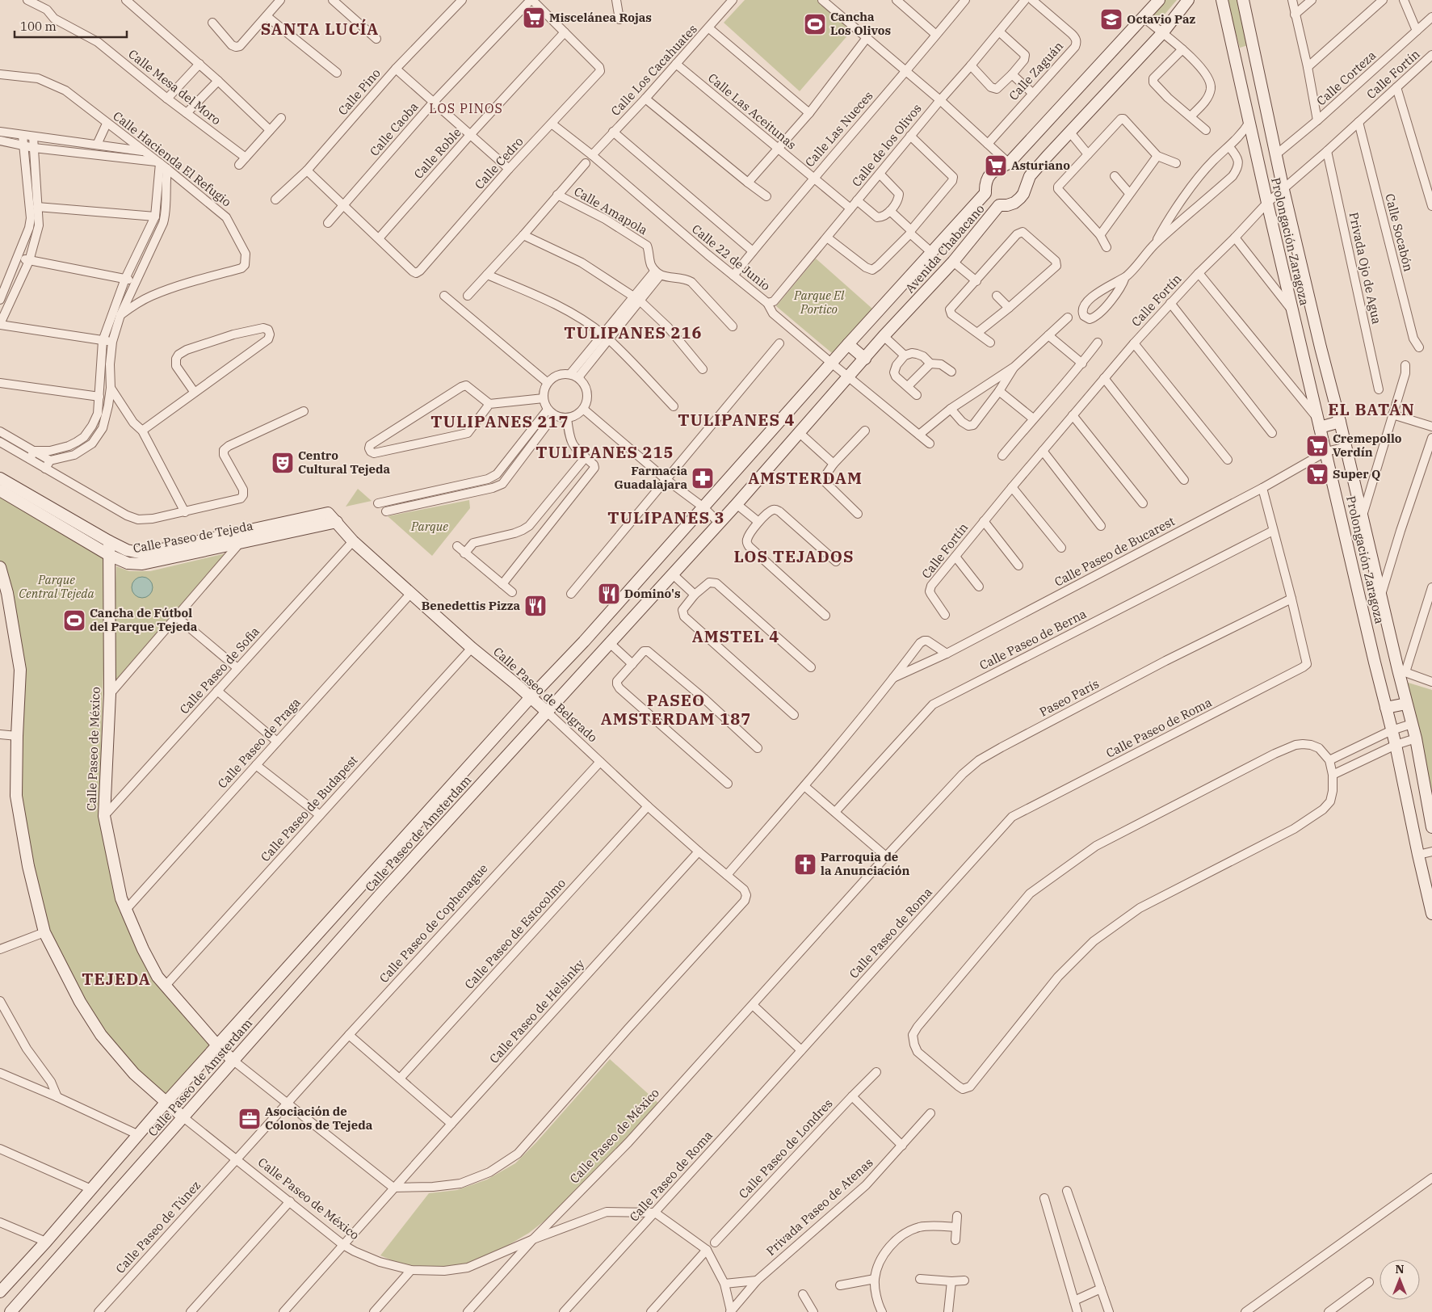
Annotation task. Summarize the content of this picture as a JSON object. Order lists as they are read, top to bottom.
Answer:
{
  "streets": {
    "main road": [
      "Prolongación Zaragoza",
      "Avenida Chabacano",
      "Calle Paseo de Tejeda",
      "Calle Paseo de Belgrado",
      "Calle Paseo de México",
      "Calle Paseo de Amsterdam"
    ],
    "street": [
      "Calle Los Cacahuates",
      "Calle Zaguán",
      "Calle Fortín",
      "Calle Corteza",
      "Calle Mesa del Moro",
      "Calle Pino",
      "Calle Las Aceitunas",
      "Calle Caoba",
      "Calle Las Nueces",
      "Calle de los Olivos",
      "Calle Roble",
      "Calle Hacienda El Refugio",
      "Calle Cedro",
      "Calle Amapola",
      "Calle Socabón",
      "Calle 22 de Junio",
      "Privada Ojo de Agua",
      "Calle Paseo de Bucarest",
      "Calle Paseo de Berna",
      "Calle Paseo de Sofia",
      "Paseo París",
      "Calle Paseo de Roma",
      "Calle Paseo de Praga",
      "Calle Paseo de Budapest",
      "Calle Paseo de Cophenague",
      "Calle Paseo de Estocolmo",
      "Calle Paseo de Helsinky",
      "Calle Paseo de Londres",
      "Privada Paseo de Atenas",
      "Calle Paseo de Túnez"
    ]
  },
  "crossings": [
    ["Calle Los Cacahuates", "Calle Las Aceitunas"],
    ["Calle Los Cacahuates", "Calle 22 de Junio"],
    ["Calle Fortín", "Calle Socabón"],
    ["Calle Fortín", "Prolongación Zaragoza"],
    ["Calle Fortín", "Privada Ojo de Agua"],
    ["Calle Corteza", "Prolongación Zaragoza"],
    ["Calle Las Aceitunas", "Calle Las Nueces"],
    ["Calle Las Aceitunas", "Calle de los Olivos"],
    ["Calle Las Nueces", "Calle 22 de Junio"],
    ["Calle de los Olivos", "Calle 22 de Junio"],
    ["Calle Roble", "Calle Cedro"],
    ["Calle Cedro", "Calle 22 de Junio"],
    ["Prolongación Zaragoza", "Calle Paseo de Bucarest"],
    ["Avenida Chabacano", "Calle 22 de Junio"],
    ["Avenida Chabacano", "Calle Paseo de Amsterdam"],
    ["Calle 22 de Junio", "Calle Paseo de Amsterdam"],
    ["Calle Paseo de Tejeda", "Calle Paseo de Belgrado"],
    ["Calle Paseo de Tejeda", "Calle Paseo de México"],
    ["Calle Paseo de Sofia", "Calle Paseo de Belgrado"],
    ["Calle Paseo de Sofia", "Calle Paseo de México"],
    ["Calle Paseo de Belgrado", "Calle Paseo de Praga"],
    ["Calle Paseo de Belgrado", "Calle Paseo de México"],
    ["Calle Paseo de Belgrado", "Calle Paseo de Budapest"],
    ["Calle Paseo de Belgrado", "Calle Paseo de Amsterdam"],
    ["Calle Paseo de Belgrado", "Calle Paseo de Cophenague"],
    ["Calle Paseo de Belgrado", "Calle Paseo de Estocolmo"],
    ["Calle Paseo de Belgrado", "Calle Paseo de Helsinky"],
    ["Paseo París", "Calle Paseo de Roma"],
    ["Paseo París", "Calle Paseo de México"],
    ["Calle Paseo de Praga", "Calle Paseo de México"],
    ["Calle Paseo de México", "Calle Paseo de Budapest"],
    ["Calle Paseo de México", "Calle Paseo de Amsterdam"],
    ["Calle Paseo de México", "Calle Paseo de Cophenague"],
    ["Calle Paseo de México", "Calle Paseo de Helsinky"],
    ["Calle Paseo de México", "Calle Paseo de Túnez"],
    ["Calle Paseo de Cophenague", "Calle Paseo de Túnez"]
  ],
  "districts": [
    "SANTA LUCÍA",
    "LOS PINOS",
    "TULIPANES 216",
    "EL BATÁN",
    "TULIPANES 4",
    "TULIPANES 217",
    "TULIPANES 215",
    "AMSTERDAM",
    "TULIPANES 3",
    "LOS TEJADOS",
    "AMSTEL 4",
    "PASEO AMSTERDAM 187",
    "TEJEDA"
  ],
  "parks": ["Parque El Portico", "Parque", "Parque Central Tejeda"],
  "places": {
    "supermarket": [
      "Miscelánea Rojas",
      "Asturiano",
      "Cremepollo Verdín",
      "Super Q"
    ],
    "school or university": ["Octavio Paz"],
    "sports": ["Cancha Los Olivos", "Cancha de Fútbol del Parque Tejeda"],
    "theatre": ["Centro Cultural Tejeda"],
    "pharmacy": ["Farmacia Guadalajara"],
    "restaurant": ["Domino's", "Benedettis Pizza"],
    "church": ["Parroquia de la Anunciación"],
    "office": ["Asociación de Colonos de Tejeda"]
  },
  "scale_bar": "100 m",
  "north": "top"
}
